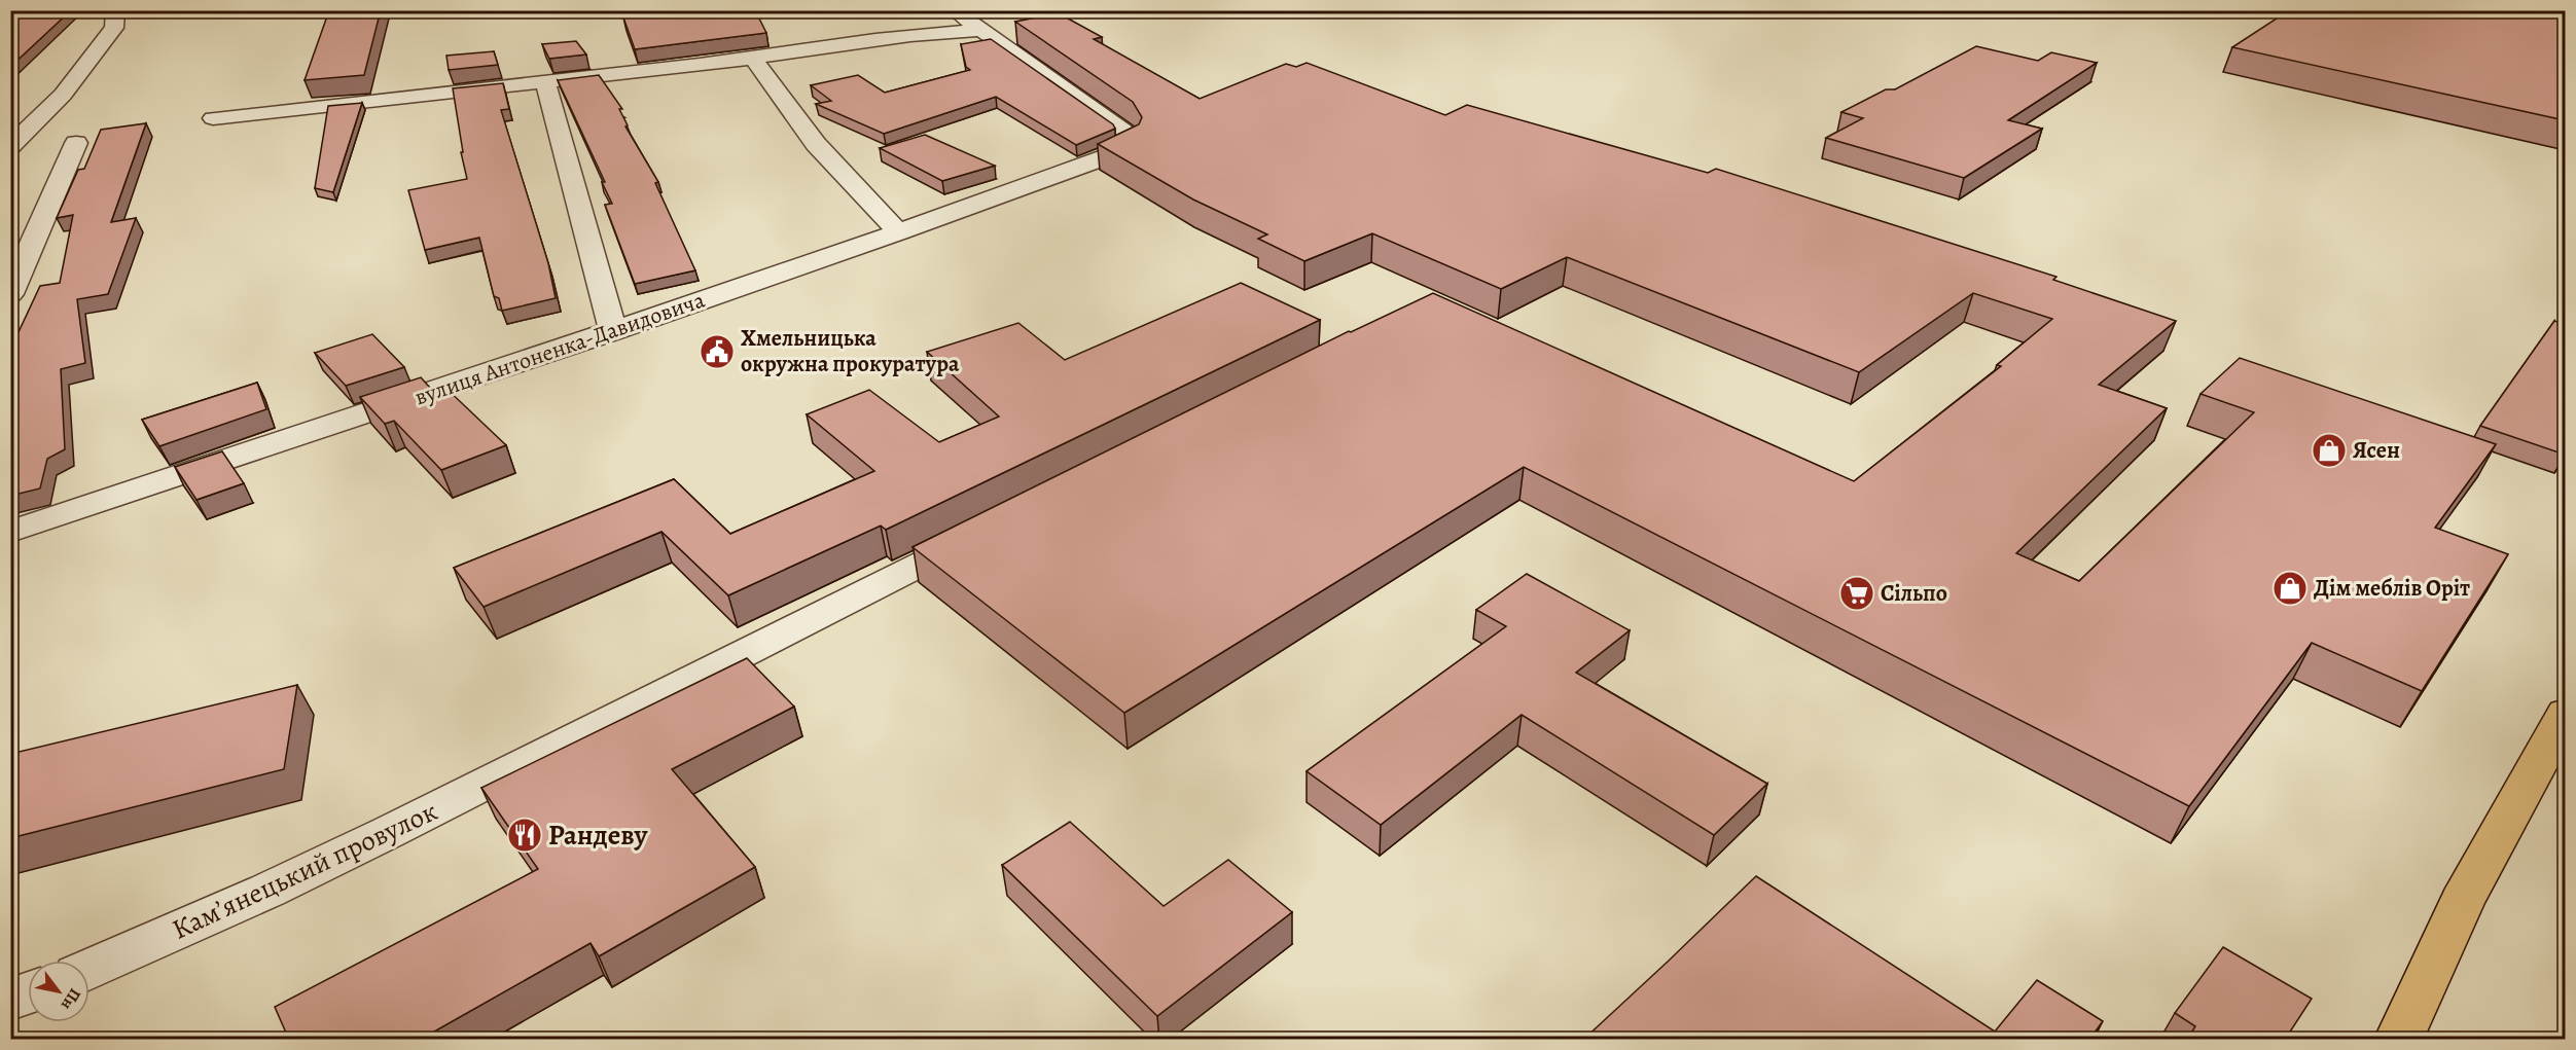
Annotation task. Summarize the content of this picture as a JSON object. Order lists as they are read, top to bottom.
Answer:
{
  "streets": {
    "street": ["вулиця Антоненка-Давидовича", "Камʼянецький провулок"]
  },
  "places": {
    "public building": ["Хмельницька окружна прокуратура"],
    "shop": ["Ясен", "Дім меблів Оріт"],
    "supermarket": ["Сільпо"],
    "restaurant": ["Рандеву"]
  },
  "north": "bottom right"
}
